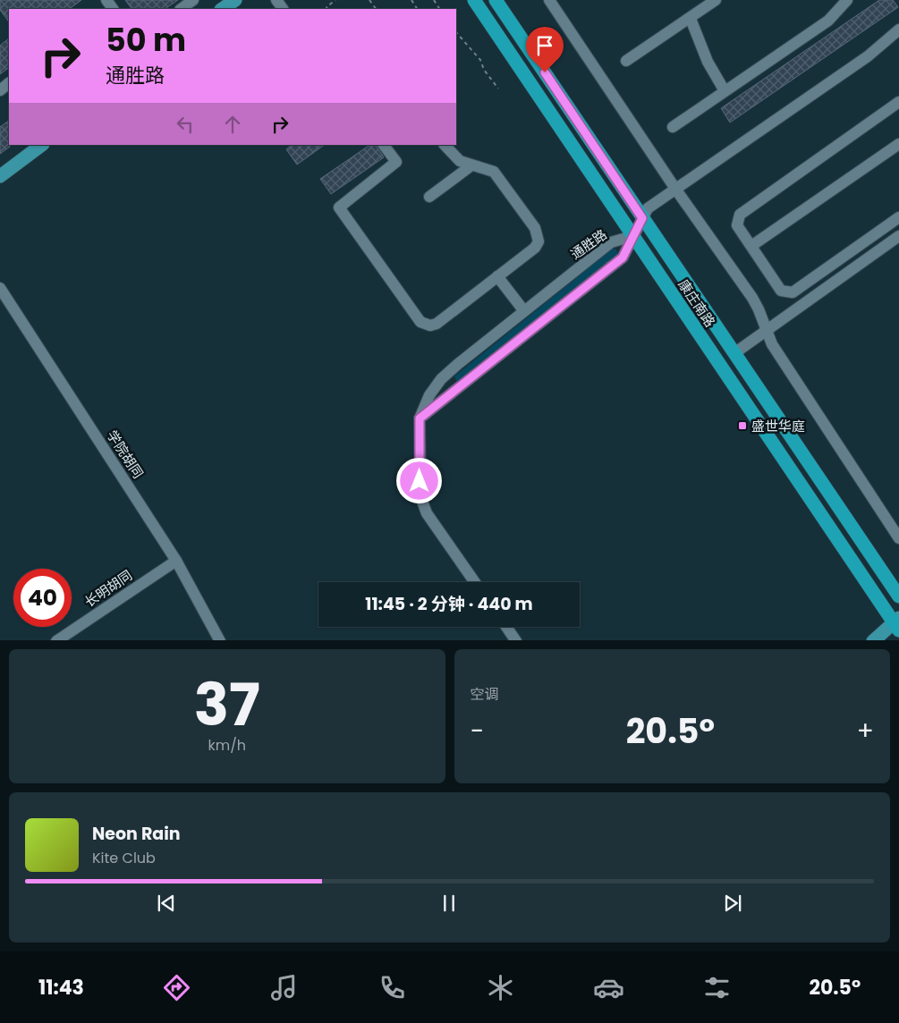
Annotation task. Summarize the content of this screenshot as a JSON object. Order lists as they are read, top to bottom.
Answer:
{
  "streets": {
    "highway": ["康庄南路"],
    "street": ["通胜路", "学院胡同", "长明胡同"]
  },
  "crossings": [
    ["通胜路", "康庄南路"],
    ["学院胡同", "长明胡同"]
  ],
  "places": {
    "transit": ["盛世华庭"]
  },
  "page": {
    "turn": ["50 m", "通胜路"],
    "limit": "40",
    "trip": "11:45 · 2 分钟 · 440 m",
    "tile": [
      ["37", "km/h"],
      "空调"
    ],
    "heat": ["−", "20.5°", "+"],
    "song": ["Neon Rain", "Kite Club"],
    "tabs": ["11:43", "20.5°"]
  }
}
